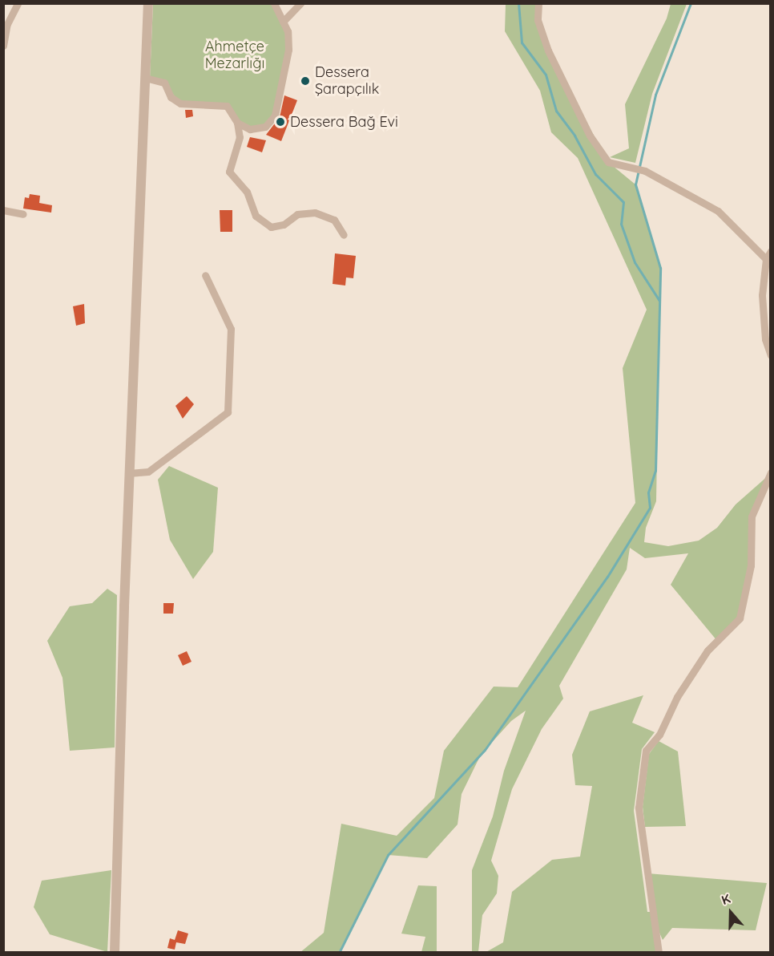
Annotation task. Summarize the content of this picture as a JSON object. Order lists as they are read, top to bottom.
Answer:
{
  "parks": ["Ahmetçe Mezarlığı"],
  "places": ["Dessera Şarapçılık", "Dessera Bağ Evi"],
  "north": "top"
}
